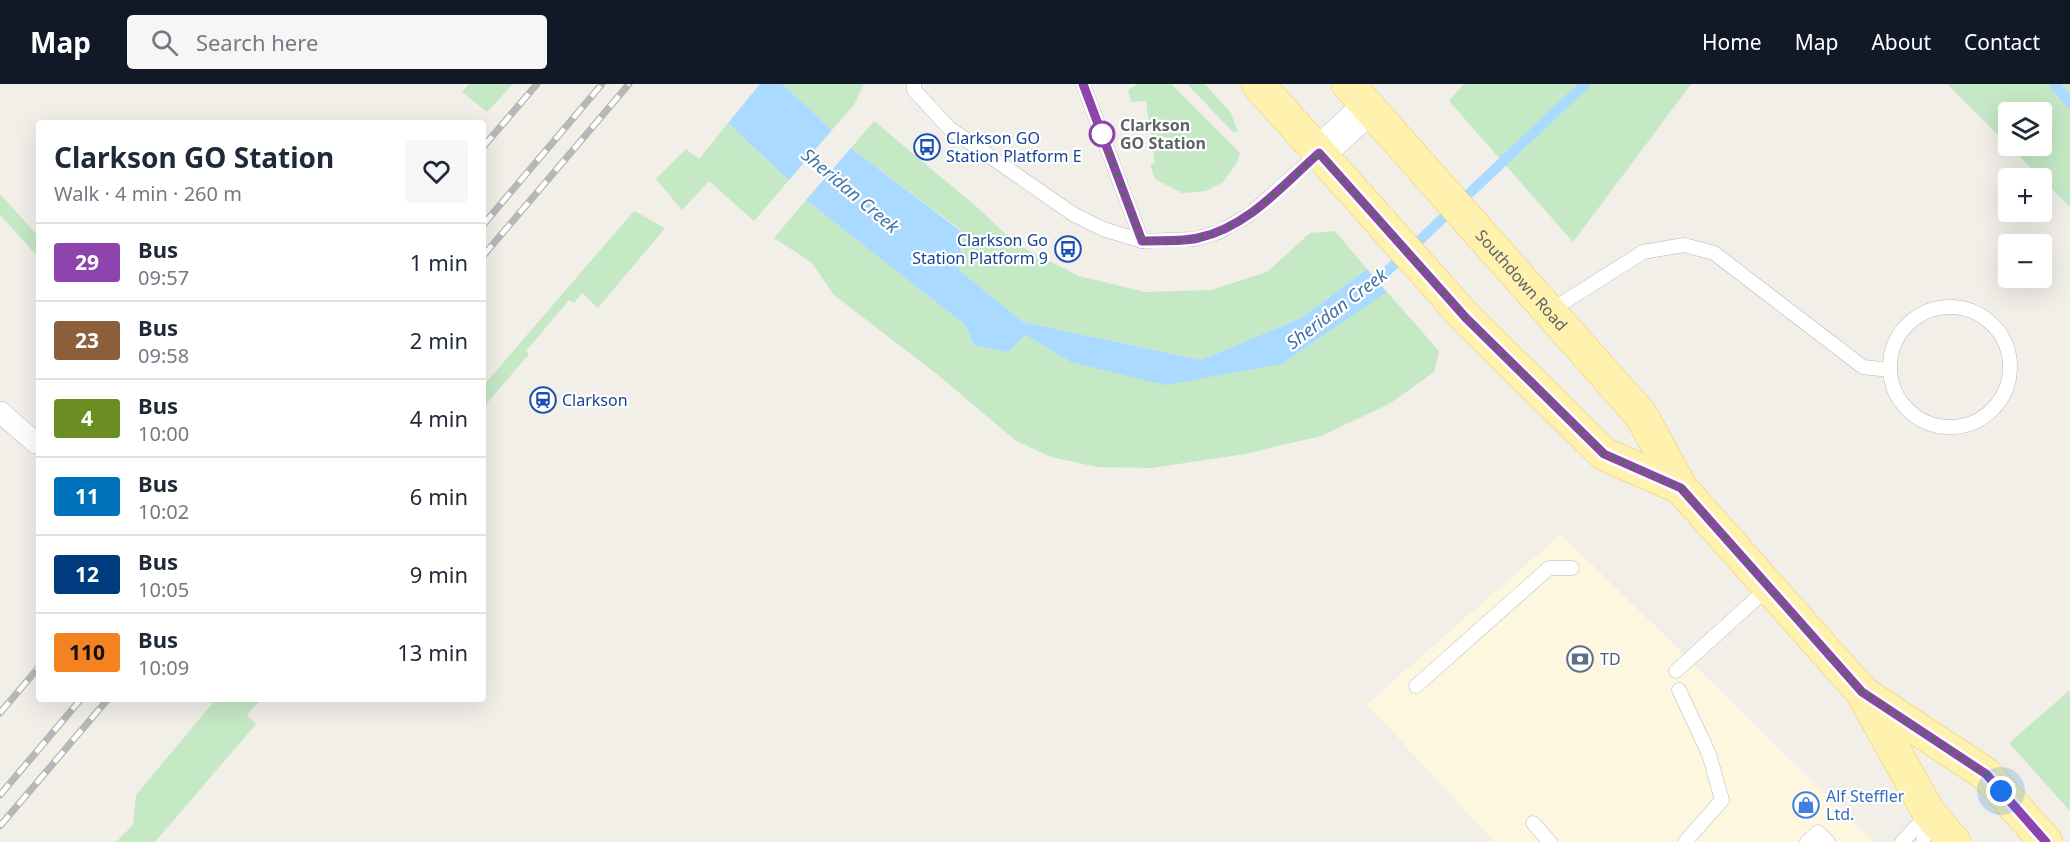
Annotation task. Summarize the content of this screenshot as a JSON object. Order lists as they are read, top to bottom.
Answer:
{
  "streets": {
    "main road": ["Southdown Road"]
  },
  "water": ["Sheridan Creek"],
  "places": {
    "other": ["Clarkson GO Station"],
    "bus stop": ["Clarkson GO Station Platform E", "Clarkson Go Station Platform 9"],
    "station": ["Clarkson"],
    "bank": ["TD"],
    "shop": ["Alf Steffler Ltd."]
  },
  "lines": ["bus line 29"],
  "page": {
    "header": "Map",
    "search": "Search here",
    "nav": [
      "Home",
      "Map",
      "About",
      "Contact"
    ],
    "map_buttons": ["+", "−"],
    "heading": ["Clarkson GO Station", "Walk · 4 min · 260 m"],
    "list": [
      {
        "mark": "29",
        "name": "Bus",
        "note": "09:57",
        "value": "1 min"
      },
      {
        "mark": "23",
        "name": "Bus",
        "note": "09:58",
        "value": "2 min"
      },
      {
        "mark": "4",
        "name": "Bus",
        "note": "10:00",
        "value": "4 min"
      },
      {
        "mark": "11",
        "name": "Bus",
        "note": "10:02",
        "value": "6 min"
      },
      {
        "mark": "12",
        "name": "Bus",
        "note": "10:05",
        "value": "9 min"
      },
      {
        "mark": "110",
        "name": "Bus",
        "note": "10:09",
        "value": "13 min"
      }
    ]
  }
}
